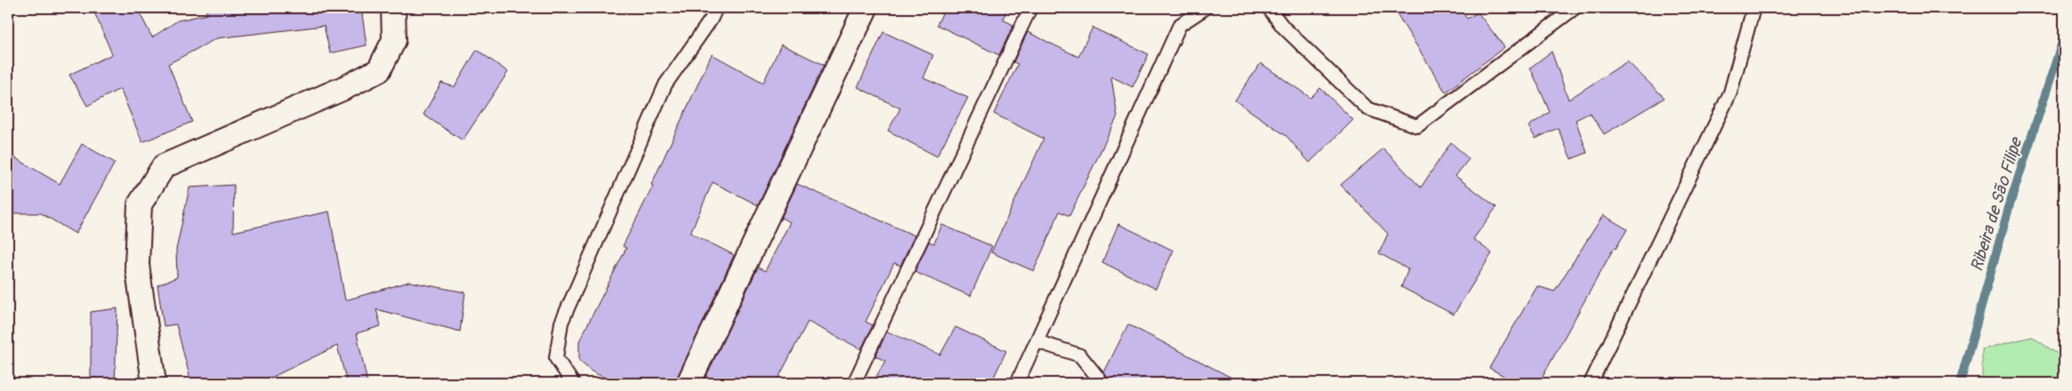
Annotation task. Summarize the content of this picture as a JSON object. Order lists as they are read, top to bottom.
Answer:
{
  "water": ["Ribeira de São Filipe"]
}
